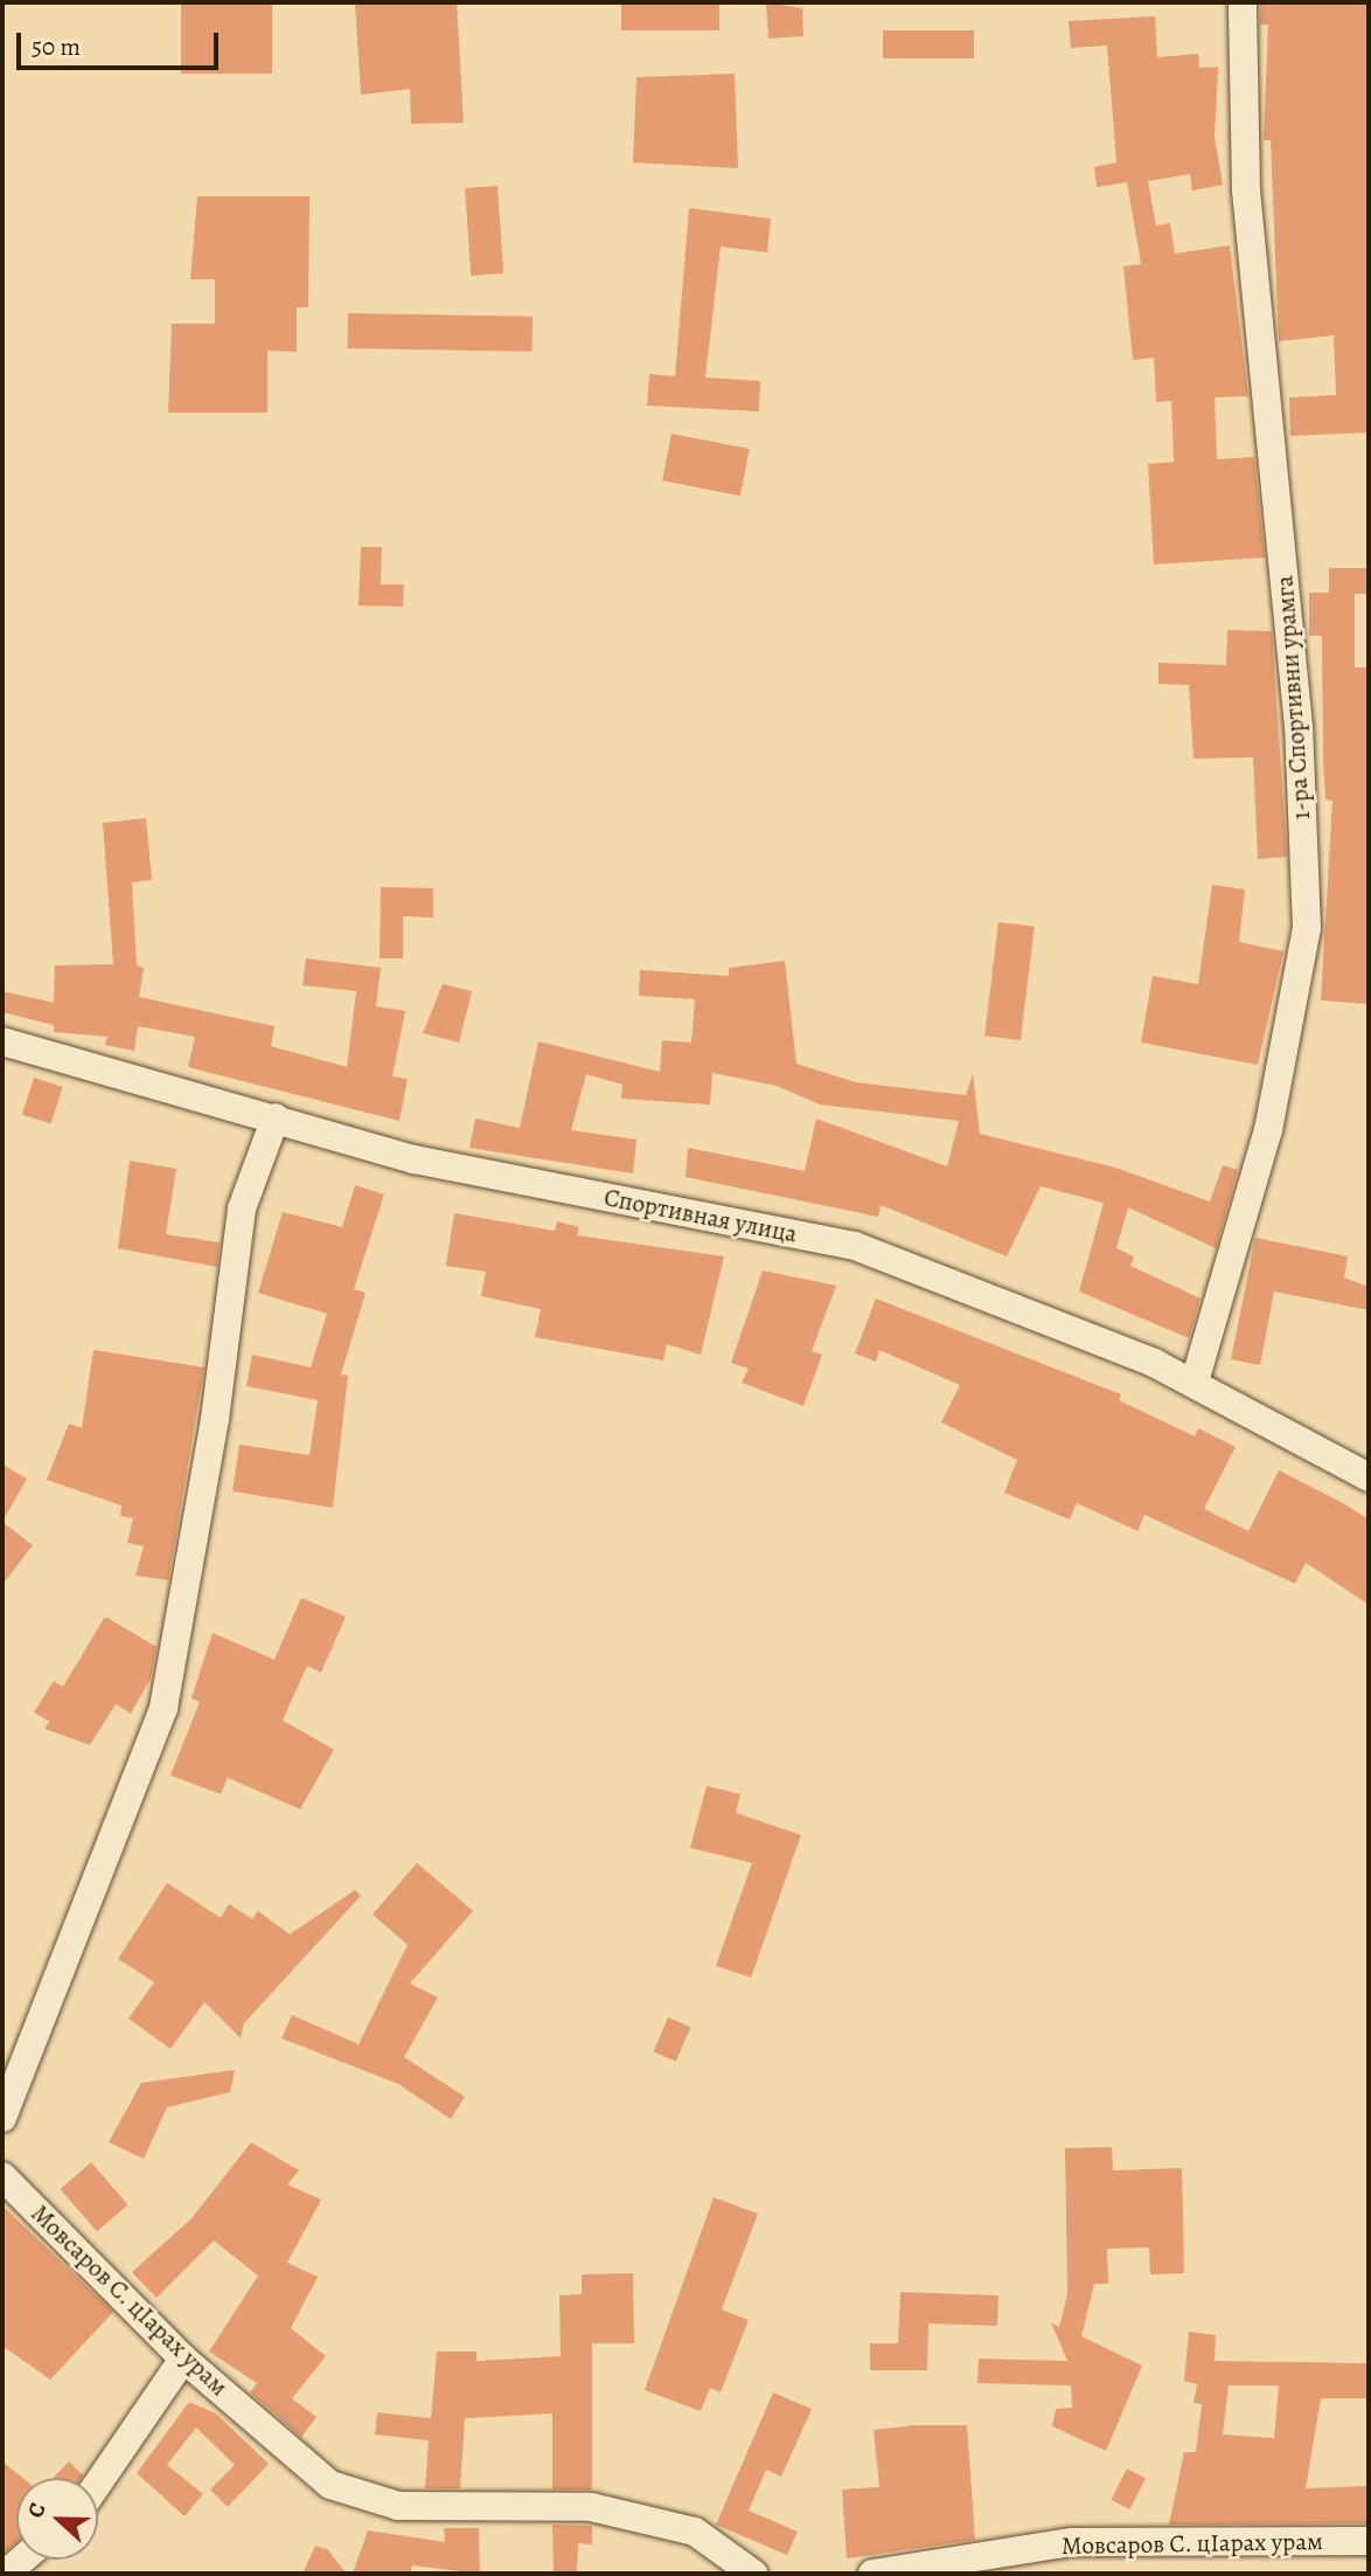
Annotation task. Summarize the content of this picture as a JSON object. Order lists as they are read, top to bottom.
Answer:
{
  "streets": {
    "street": ["1-ра Спортивни урамга", "Спортивная улица", "Мовсаров С. цIарах урам"]
  },
  "crossings": [
    ["1-ра Спортивни урамга", "Спортивная улица"]
  ],
  "scale_bar": "50 m",
  "north": "left"
}
